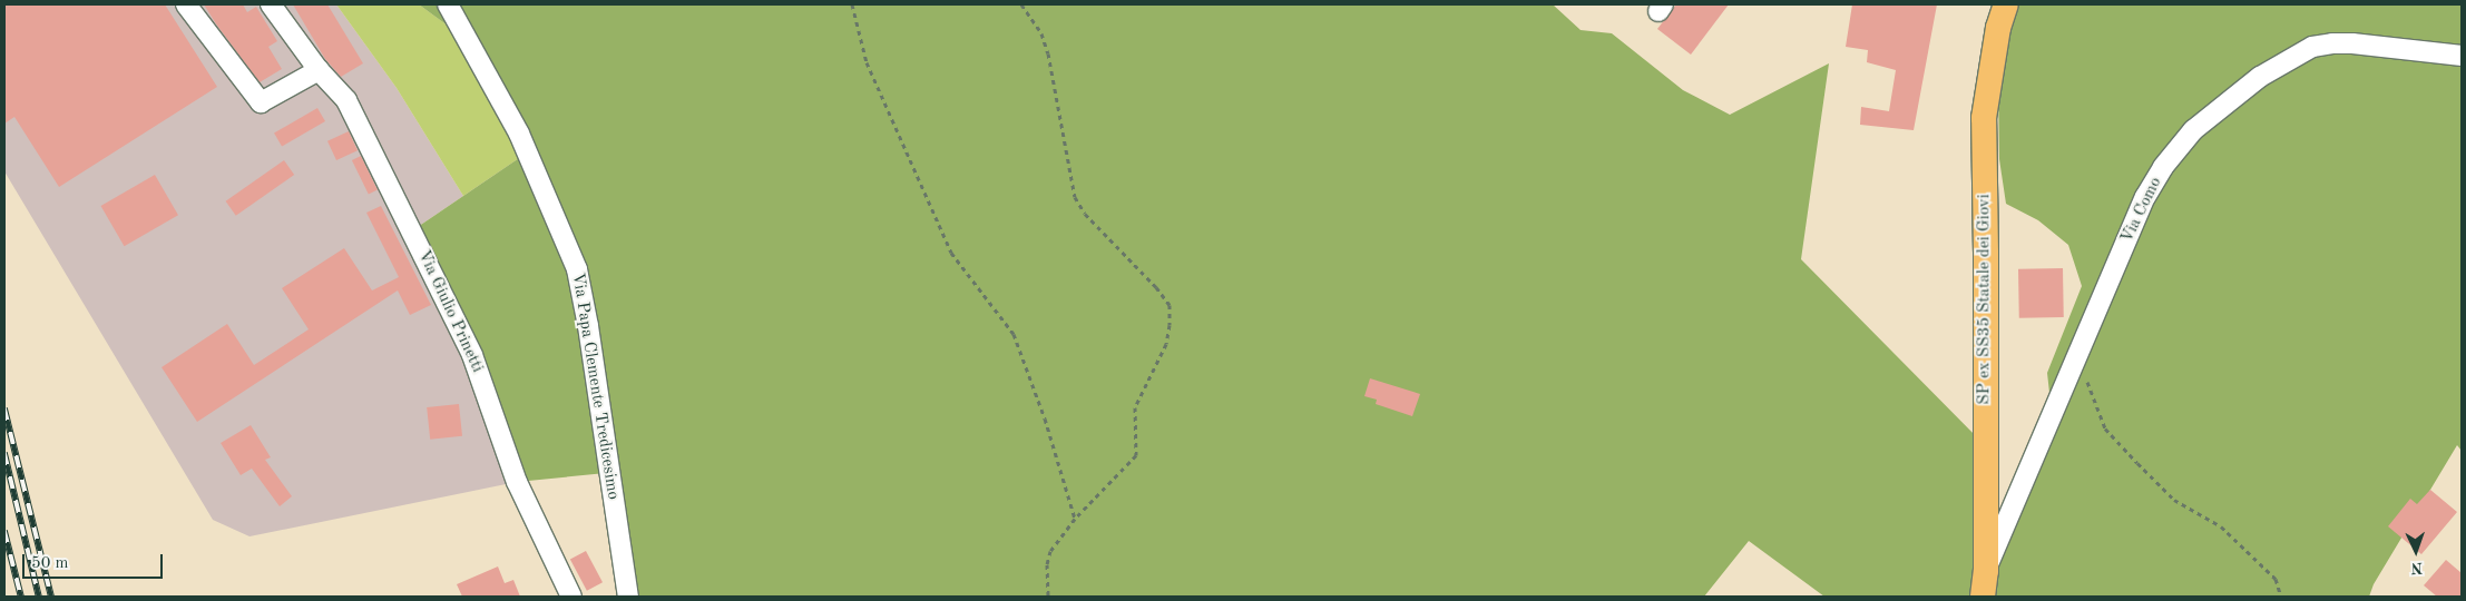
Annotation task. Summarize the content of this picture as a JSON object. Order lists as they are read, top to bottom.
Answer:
{
  "streets": {
    "main road": ["SP ex SS35 Statale dei Giovi"],
    "street": ["Via Como", "Via Giulio Prinetti", "Via Papa Clemente Tredicesimo"]
  },
  "crossings": [
    ["Via Como", "SP ex SS35 Statale dei Giovi"]
  ],
  "scale_bar": "50 m",
  "north": "bottom"
}
